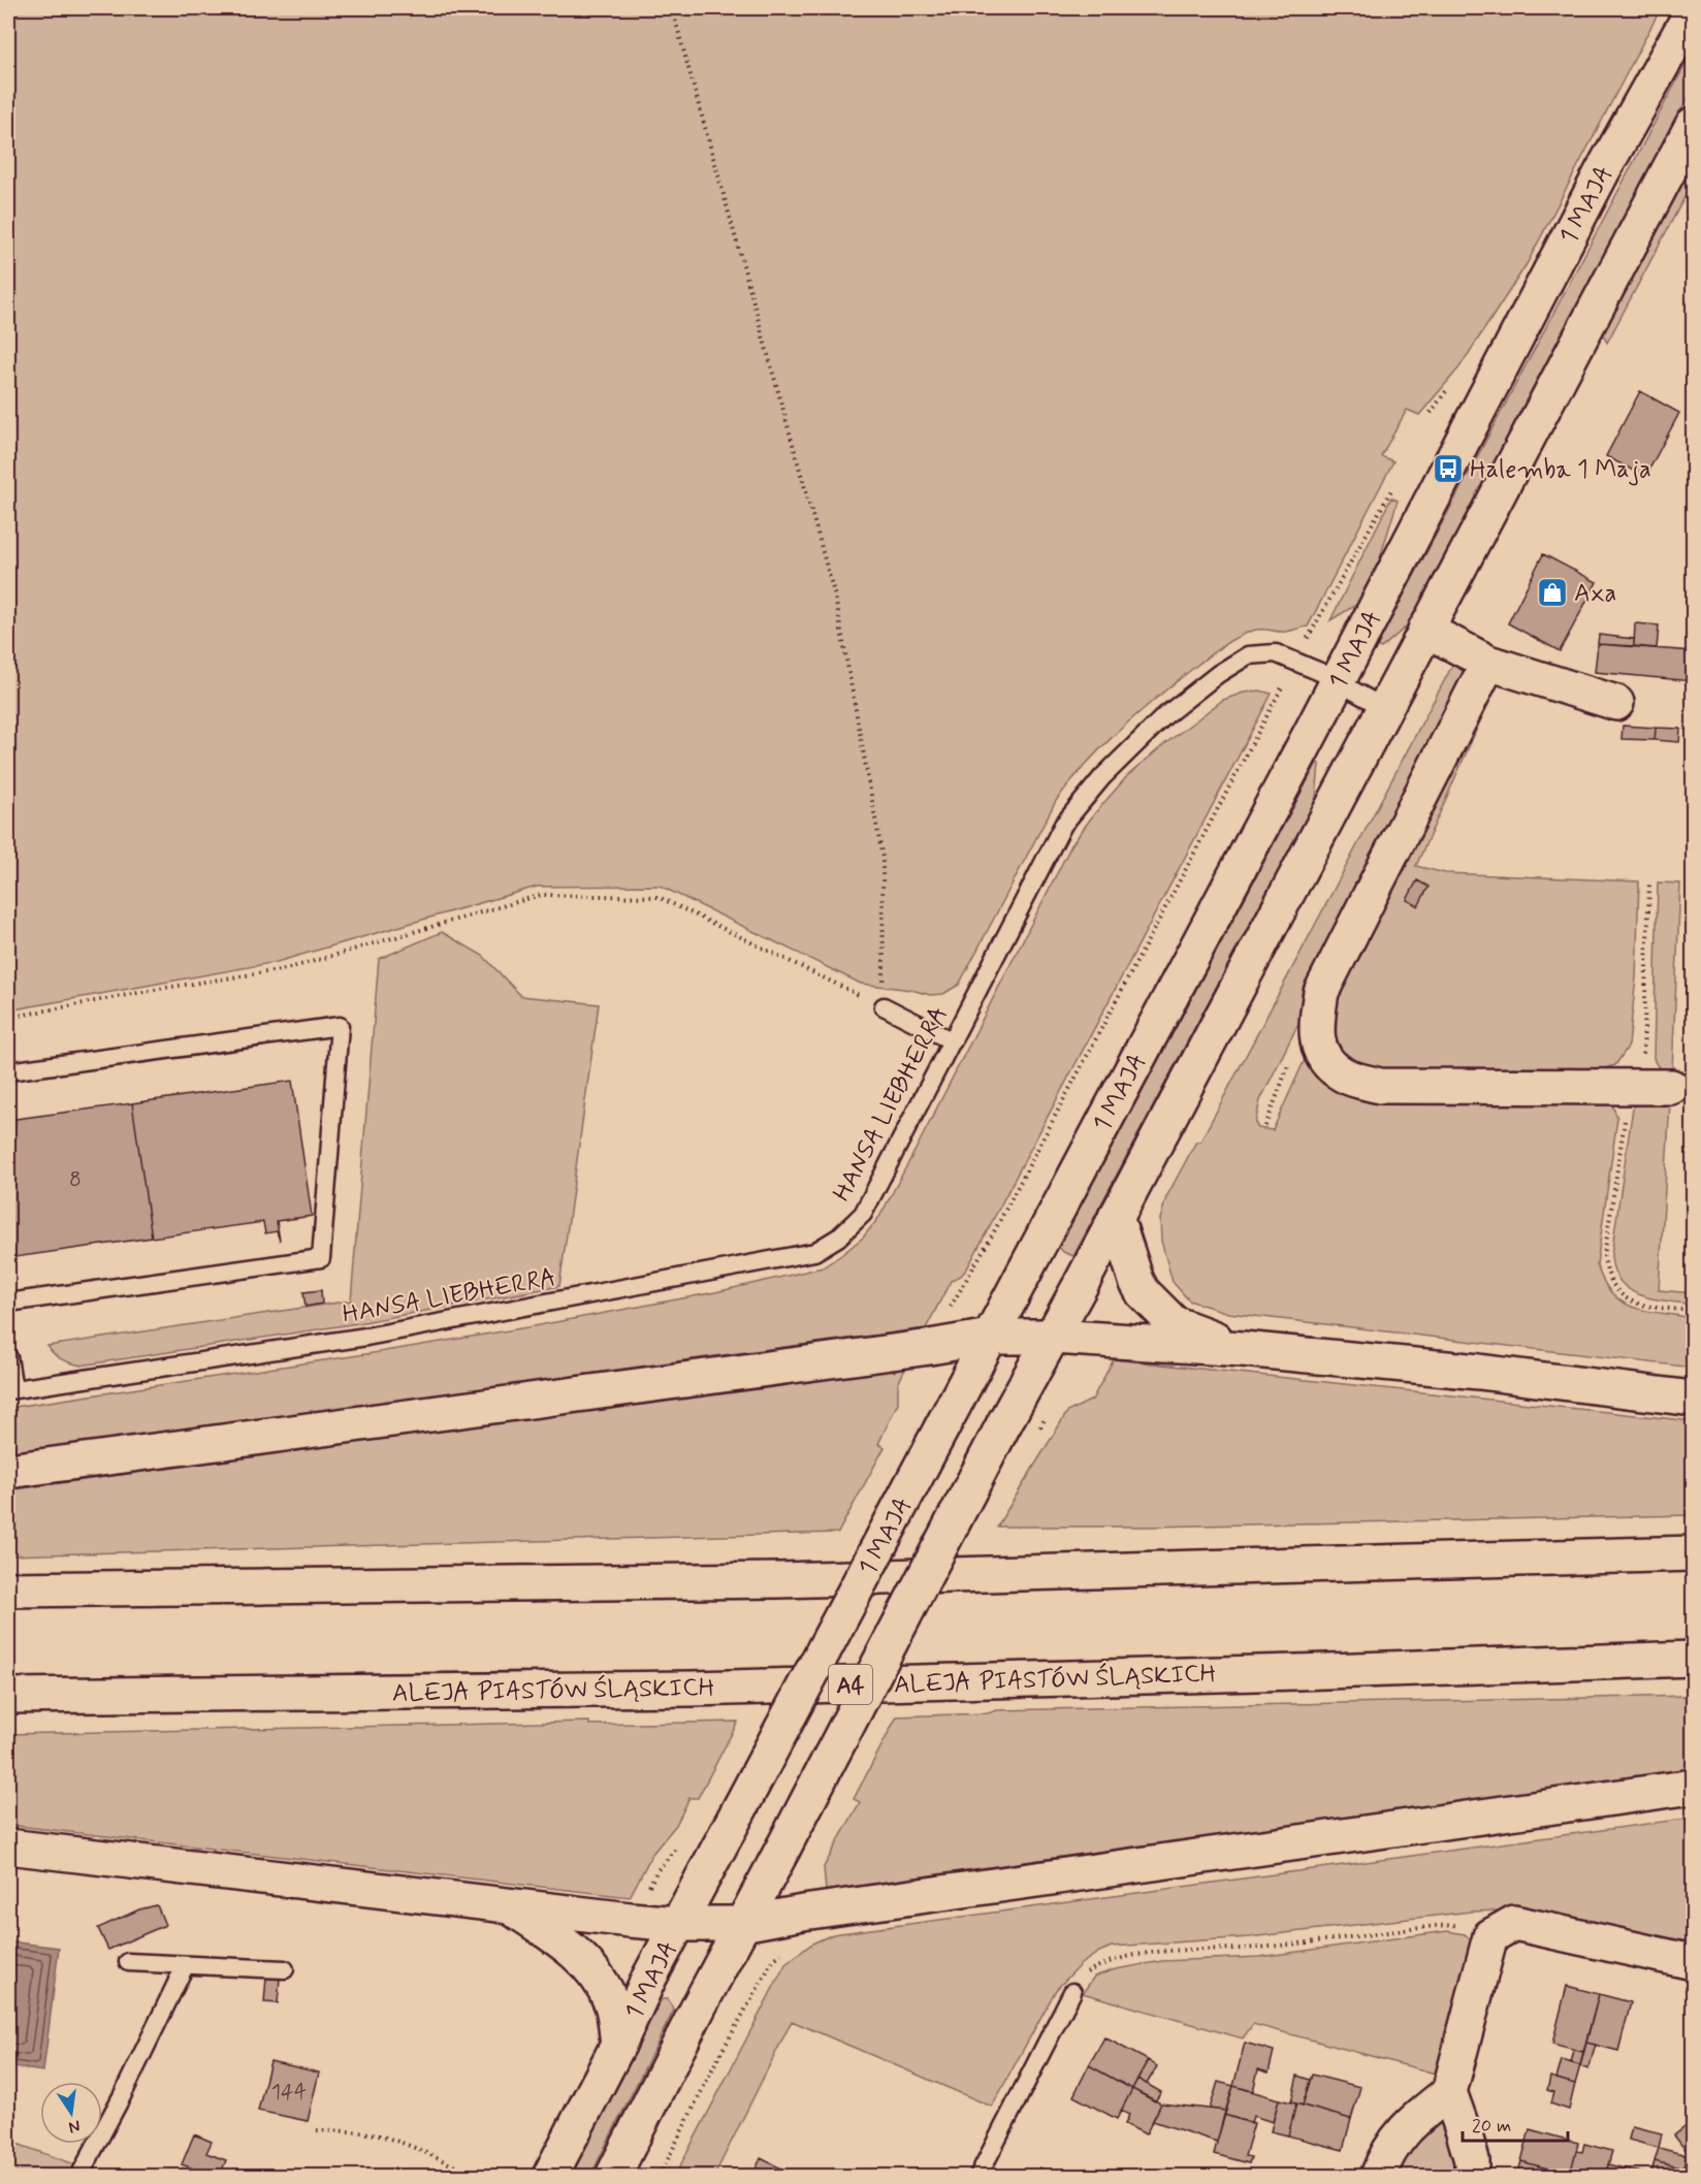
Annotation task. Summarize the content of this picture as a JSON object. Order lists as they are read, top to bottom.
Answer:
{
  "streets": {
    "main road": ["1 MAJA", "ALEJA PIASTÓW ŚLĄSKICH", "A4"],
    "lane": ["HANSA LIEBHERRA"]
  },
  "crossings": [
    ["1 MAJA", "HANSA LIEBHERRA"]
  ],
  "places": {
    "bus stop": ["Halemba 1 Maja"],
    "shop": ["Axa"]
  },
  "house_numbers": ["8", "144"],
  "scale_bar": "20 m",
  "north": "bottom"
}
